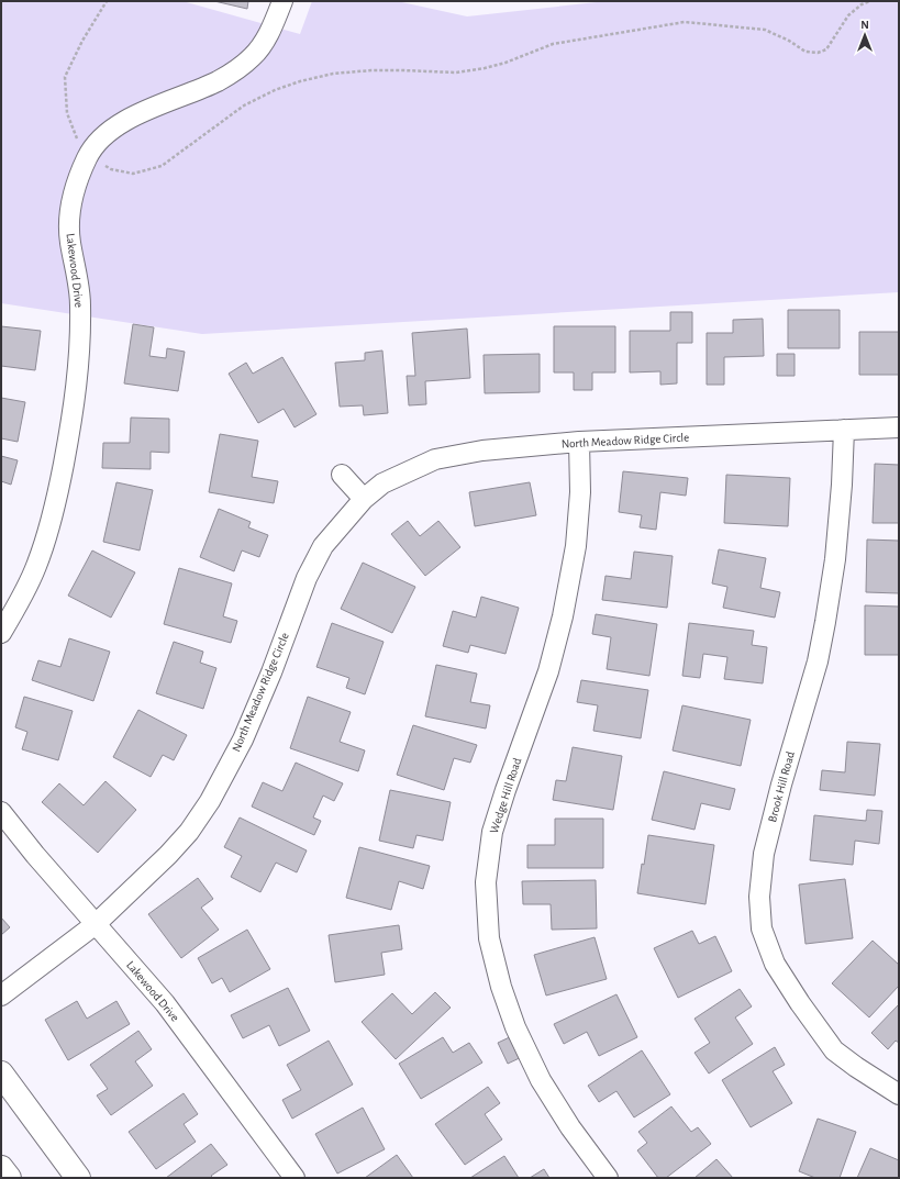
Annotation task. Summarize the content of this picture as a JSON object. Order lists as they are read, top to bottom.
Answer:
{
  "streets": {
    "street": [
      "Lakewood Drive",
      "North Meadow Ridge Circle",
      "Brook Hill Road",
      "Wedge Hill Road"
    ]
  },
  "crossings": [
    ["Lakewood Drive", "North Meadow Ridge Circle"],
    ["North Meadow Ridge Circle", "Brook Hill Road"],
    ["North Meadow Ridge Circle", "Wedge Hill Road"]
  ],
  "north": "top"
}
